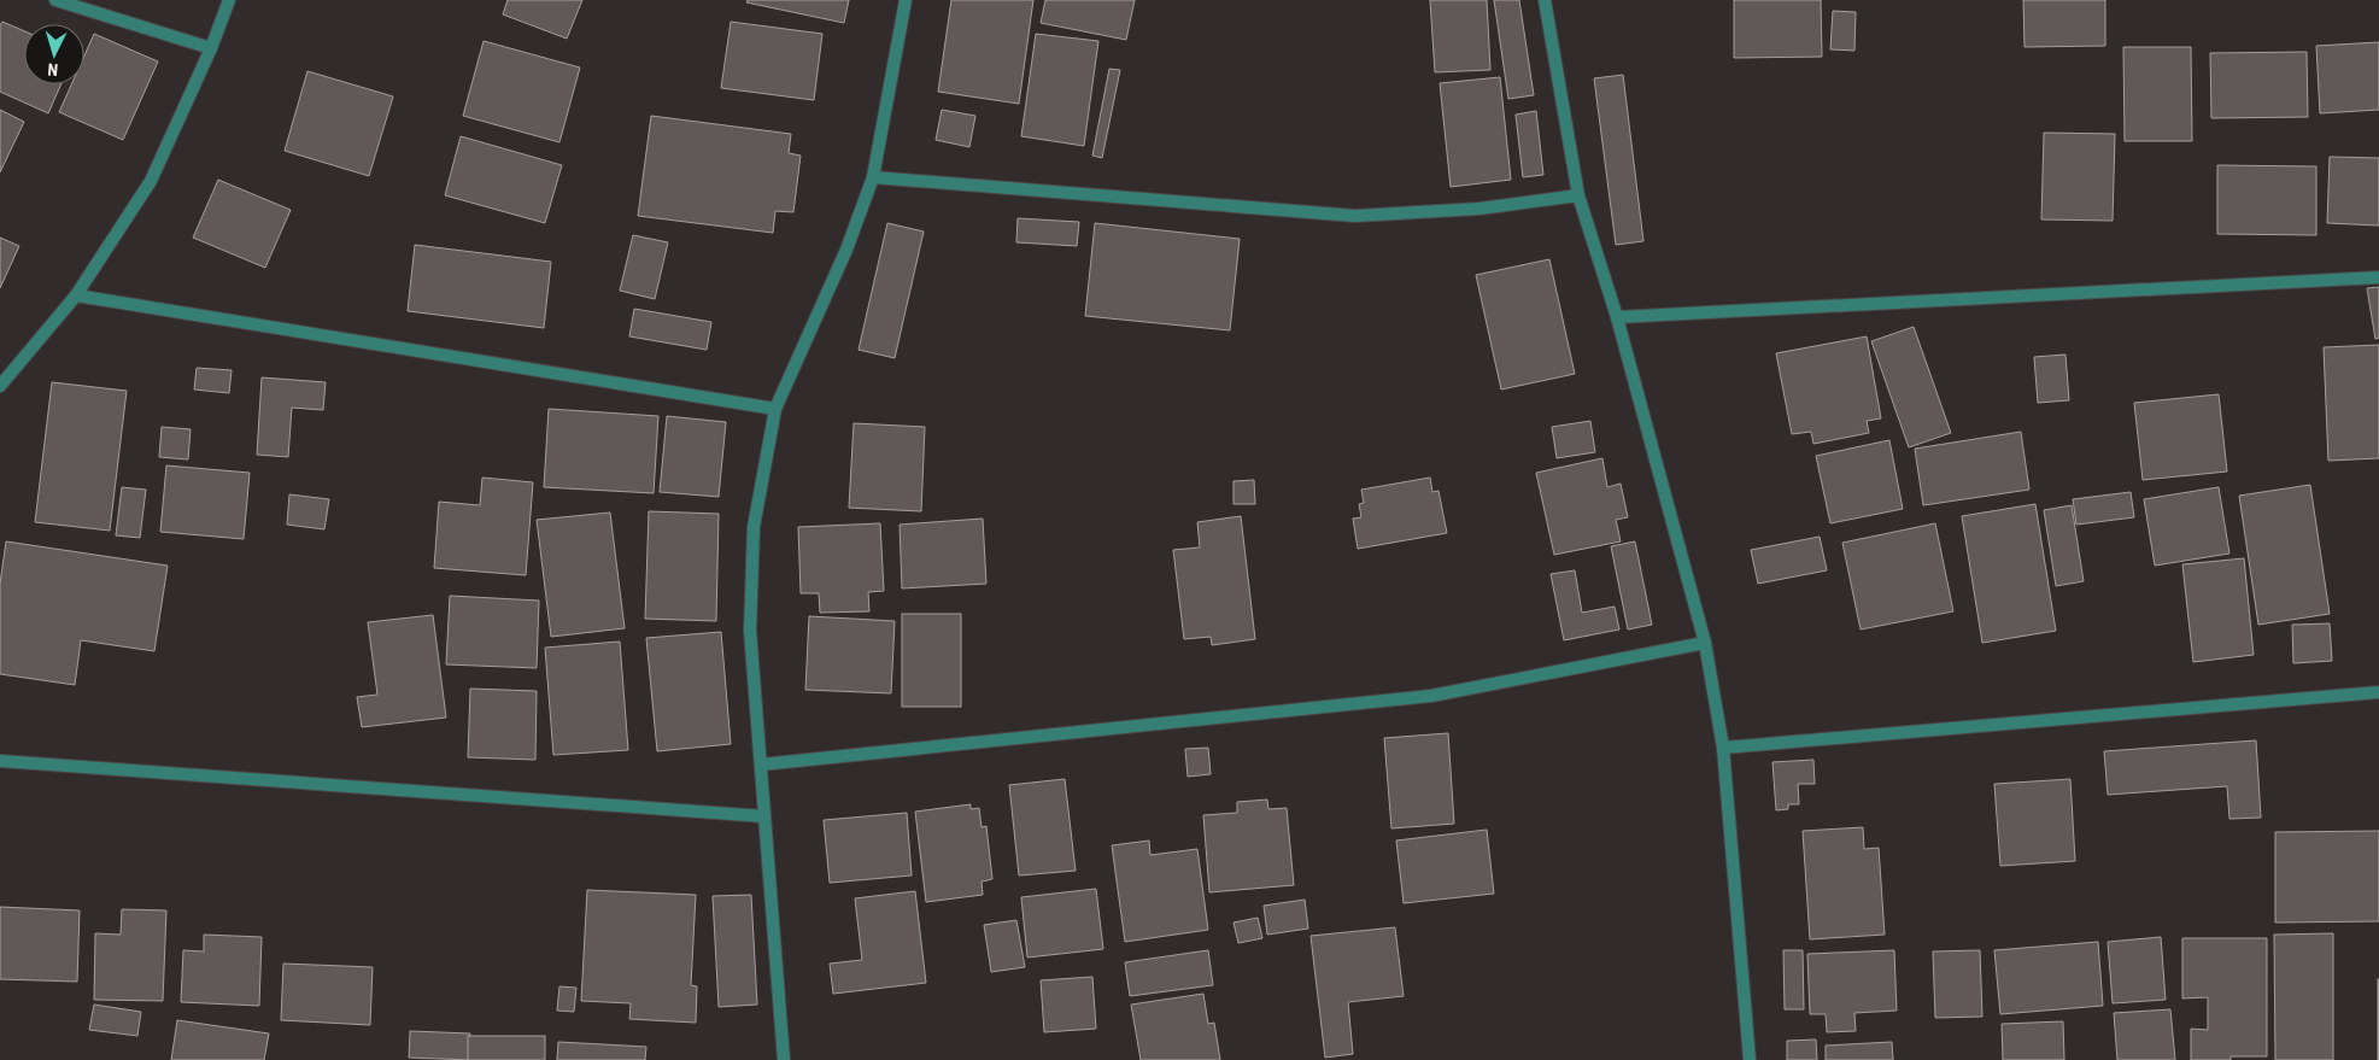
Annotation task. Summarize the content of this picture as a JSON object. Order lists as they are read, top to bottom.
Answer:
{
  "north": "bottom"
}
